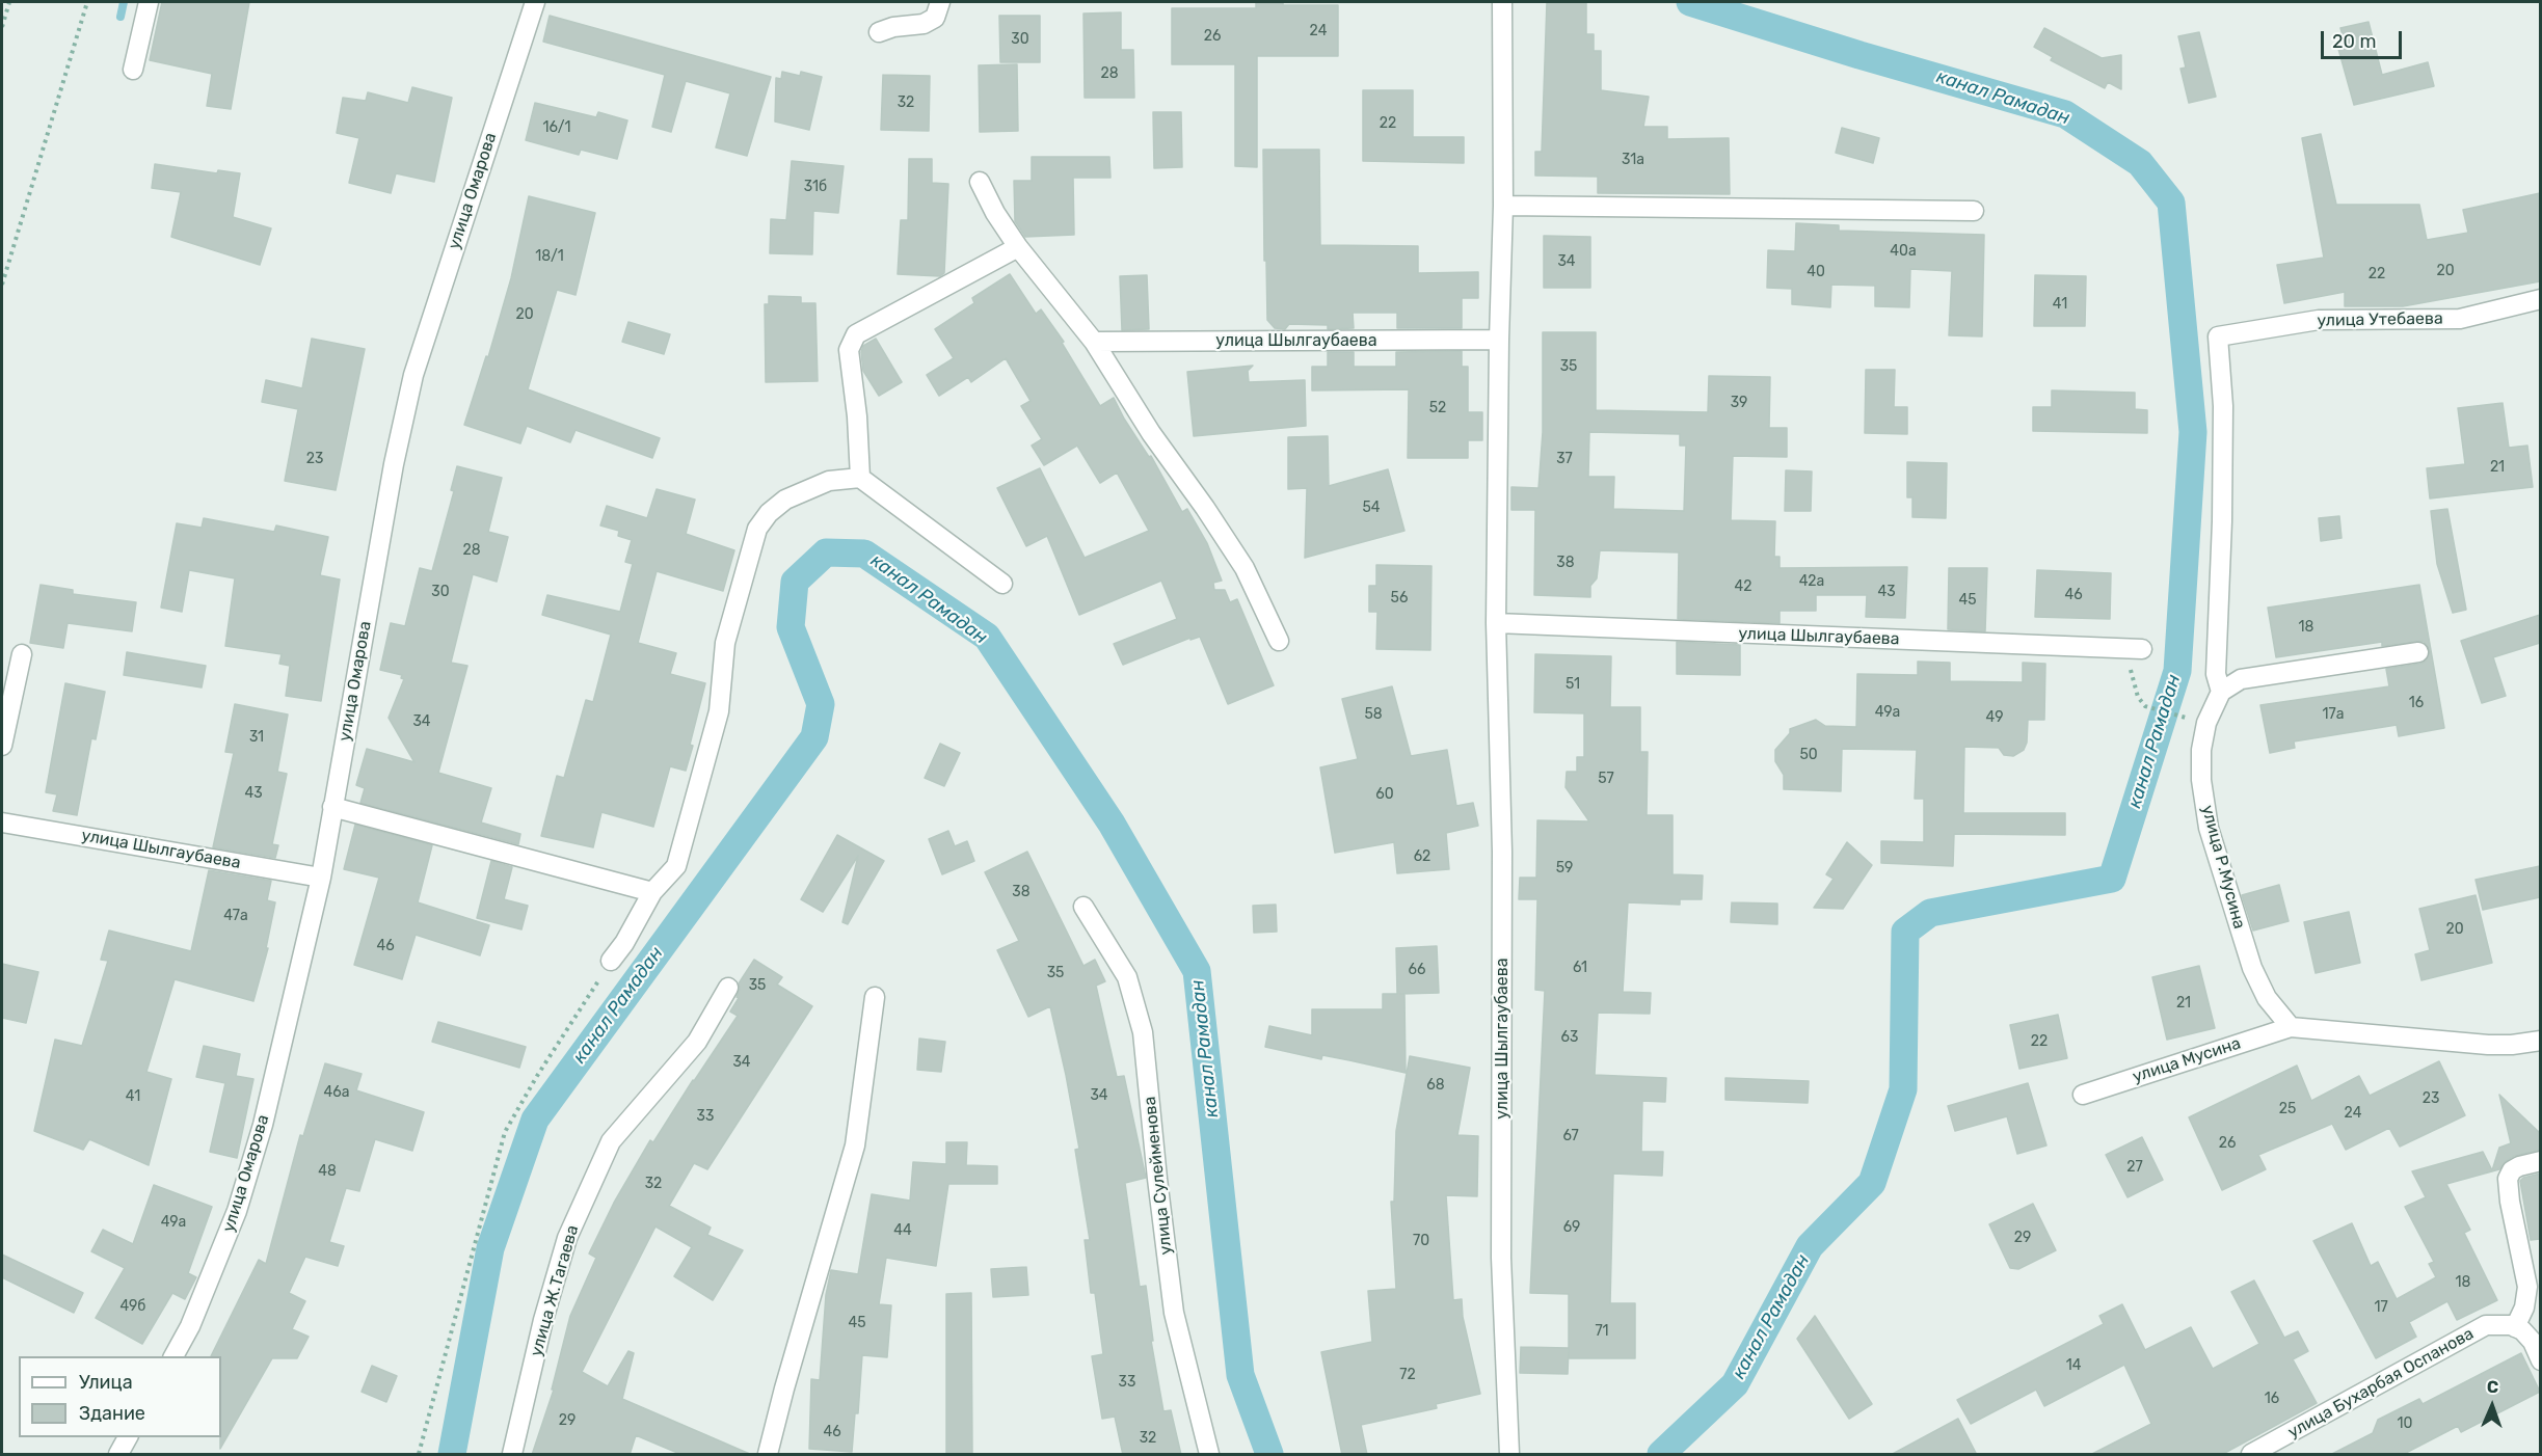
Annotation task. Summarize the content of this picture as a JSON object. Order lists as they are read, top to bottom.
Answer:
{
  "streets": {
    "street": [
      "улица Омарова",
      "улица Утебаева",
      "улица Шылгаубаева",
      "улица Р.Мусина",
      "улица Мусина",
      "улица Сулейменова",
      "улица Ж.Тагаева",
      "улица Бухарбая Оспанова"
    ]
  },
  "crossings": [
    ["улица Омарова", "улица Шылгаубаева"],
    ["улица Утебаева", "улица Р.Мусина"],
    ["улица Р.Мусина", "улица Мусина"]
  ],
  "water": ["канал Рамадан"],
  "house_numbers": [
    "24",
    "26",
    "30",
    "28",
    "32",
    "22",
    "16/1",
    "31а",
    "31б",
    "40а",
    "18/1",
    "34",
    "20",
    "40",
    "22",
    "41",
    "20",
    "35",
    "39",
    "52",
    "23",
    "37",
    "21",
    "54",
    "28",
    "38",
    "42а",
    "42",
    "30",
    "43",
    "46",
    "56",
    "45",
    "18",
    "51",
    "16",
    "49а",
    "58",
    "17а",
    "49",
    "34",
    "31",
    "50",
    "57",
    "43",
    "60",
    "62",
    "59",
    "38",
    "47а",
    "20",
    "46",
    "61",
    "66",
    "35",
    "35",
    "21",
    "63",
    "22",
    "34",
    "68",
    "46а",
    "34",
    "41",
    "23",
    "25",
    "24",
    "33",
    "67",
    "26",
    "27",
    "48",
    "32",
    "49а",
    "69",
    "44",
    "29",
    "70",
    "18",
    "49б",
    "17",
    "45",
    "71",
    "14",
    "72",
    "33",
    "16",
    "29",
    "10",
    "46",
    "32"
  ],
  "legend": ["Улица", "Здание"],
  "scale_bar": "20 m",
  "north": "top"
}
